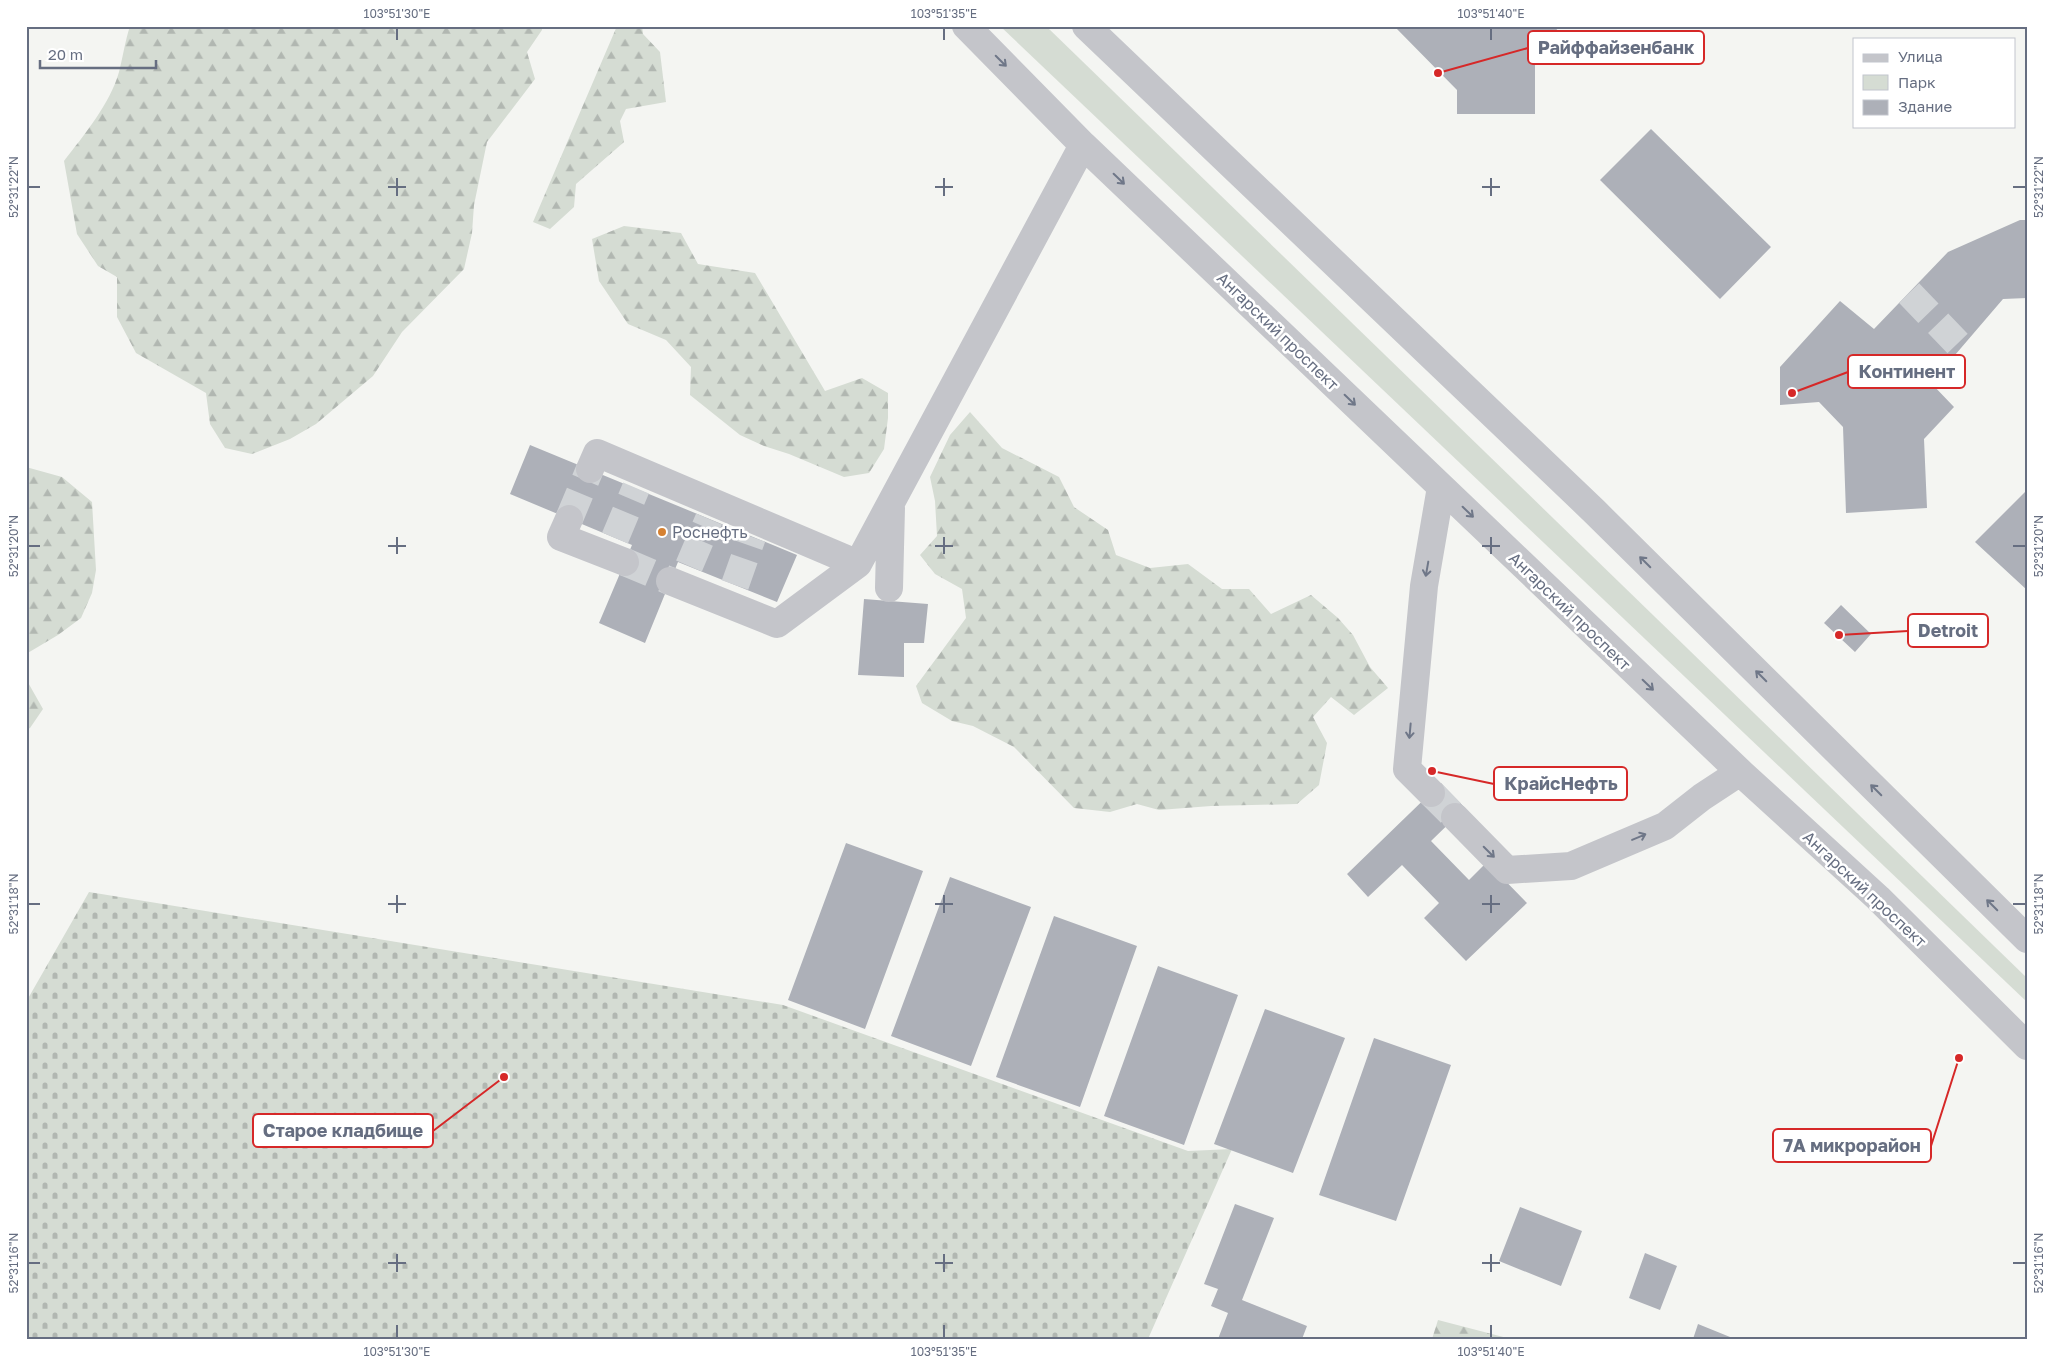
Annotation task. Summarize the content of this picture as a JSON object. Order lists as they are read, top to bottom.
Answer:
{
  "streets": {
    "street": ["Ангарский проспект"]
  },
  "places": [
    "Райффайзенбанк",
    "Континент",
    "Роснефть",
    "Detroit",
    "КрайсНефть",
    "7А микрорайон",
    "Старое кладбище"
  ],
  "legend": ["Улица", "Парк", "Здание"],
  "scale_bar": "20 m",
  "coordinates": [
    "103°51'30\"E",
    "103°51'35\"E",
    "103°51'40\"E",
    "52°31'22\"N",
    "52°31'20\"N",
    "52°31'18\"N",
    "52°31'16\"N"
  ]
}
